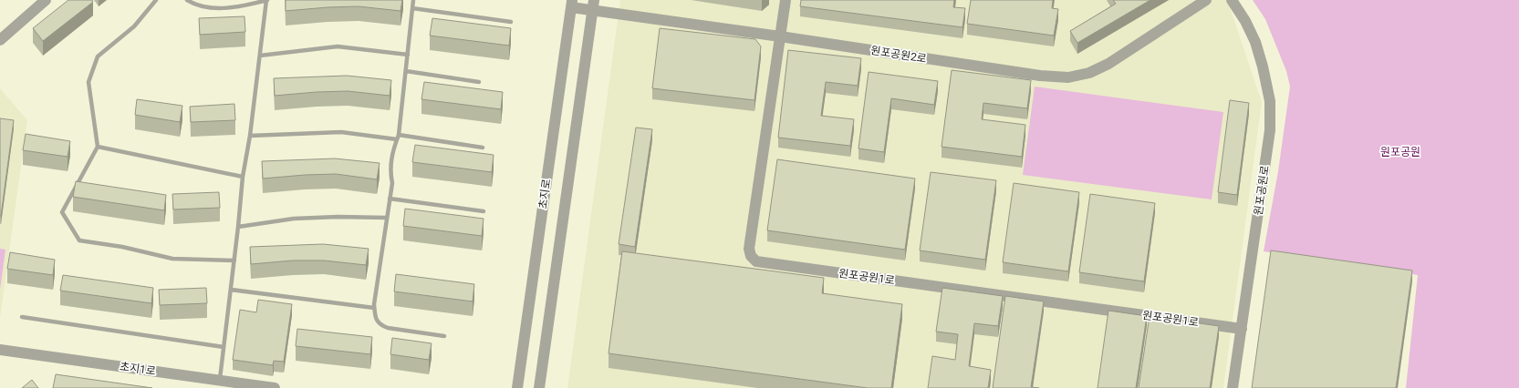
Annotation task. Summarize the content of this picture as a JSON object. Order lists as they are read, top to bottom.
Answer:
{
  "streets": {
    "street": [
      "원포공원2로",
      "원포공원로",
      "초지로",
      "원포공원1로",
      "초지1로"
    ]
  },
  "crossings": [
    ["원포공원2로", "초지로"],
    ["원포공원2로", "원포공원1로"],
    ["원포공원로", "원포공원1로"]
  ],
  "parks": ["원포공원"]
}
